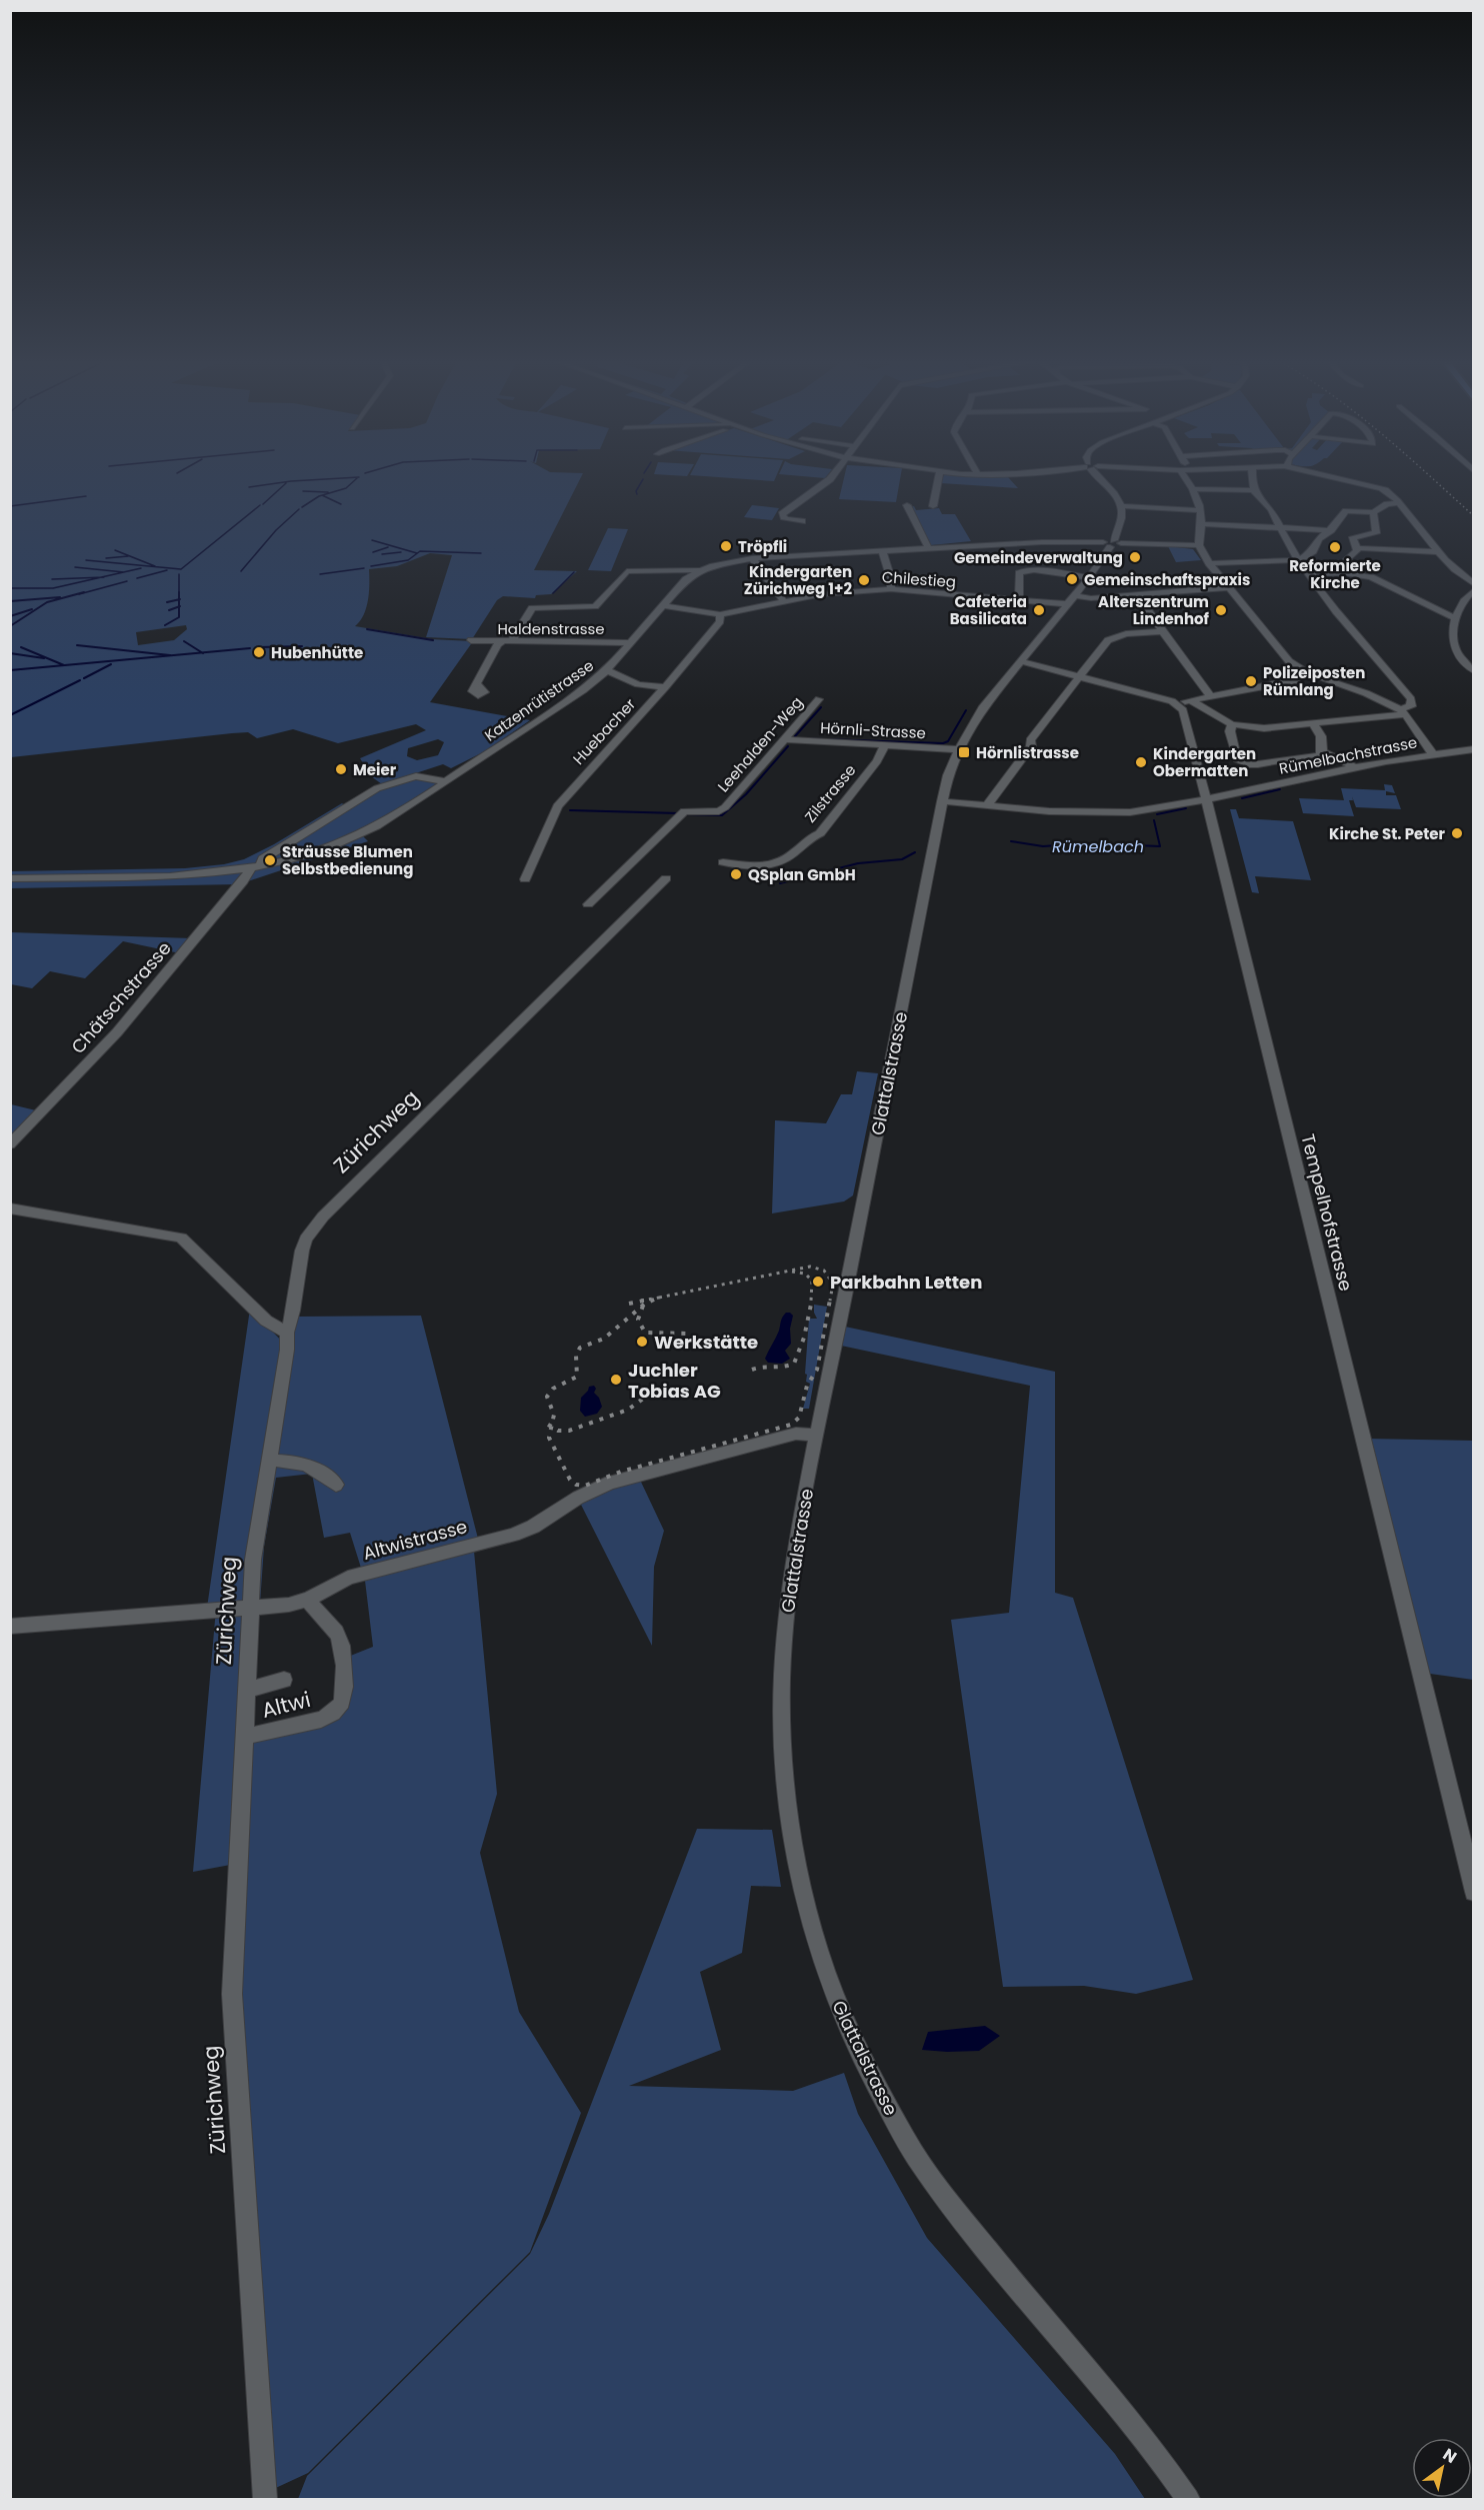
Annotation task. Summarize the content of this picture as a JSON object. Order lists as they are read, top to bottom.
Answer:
{
  "streets": {
    "street": [
      "Chilestieg",
      "Haldenstrasse",
      "Katzenrütistrasse",
      "Hörnli-Strasse",
      "Huebacher",
      "Leehalden-Weg",
      "Rümelbachstrasse",
      "Zilstrasse",
      "Chätschstrasse",
      "Glattalstrasse",
      "Zürichweg",
      "Tempelhofstrasse",
      "Altwistrasse",
      "Altwi"
    ]
  },
  "crossings": [
    ["Chilestieg", "Katzenrütistrasse"],
    ["Chilestieg", "Huebacher"],
    ["Chilestieg", "Glattalstrasse"],
    ["Haldenstrasse", "Katzenrütistrasse"],
    ["Katzenrütistrasse", "Chätschstrasse"],
    ["Katzenrütistrasse", "Glattalstrasse"],
    ["Hörnli-Strasse", "Leehalden-Weg"],
    ["Hörnli-Strasse", "Zilstrasse"],
    ["Hörnli-Strasse", "Glattalstrasse"],
    ["Rümelbachstrasse", "Glattalstrasse"],
    ["Rümelbachstrasse", "Tempelhofstrasse"],
    ["Glattalstrasse", "Altwistrasse"],
    ["Zürichweg", "Altwistrasse"],
    ["Zürichweg", "Altwi"],
    ["Altwistrasse", "Altwi"]
  ],
  "water": ["Rümelbach"],
  "places": {
    "other": [
      "Tröpfli",
      "Reformierte Kirche",
      "Gemeindeverwaltung",
      "Gemeinschaftspraxis",
      "Kindergarten Zürichweg 1+2",
      "Cafeteria Basilicata",
      "Alterszentrum Lindenhof",
      "Hubenhütte",
      "Polizeiposten Rümlang",
      "Kindergarten Obermatten",
      "Meier",
      "Kirche St. Peter",
      "Sträusse Blumen Selbstbedienung",
      "QSplan GmbH",
      "Parkbahn Letten",
      "Werkstätte",
      "Juchler Tobias AG"
    ],
    "transit": ["Hörnlistrasse"]
  },
  "north": "top right"
}
